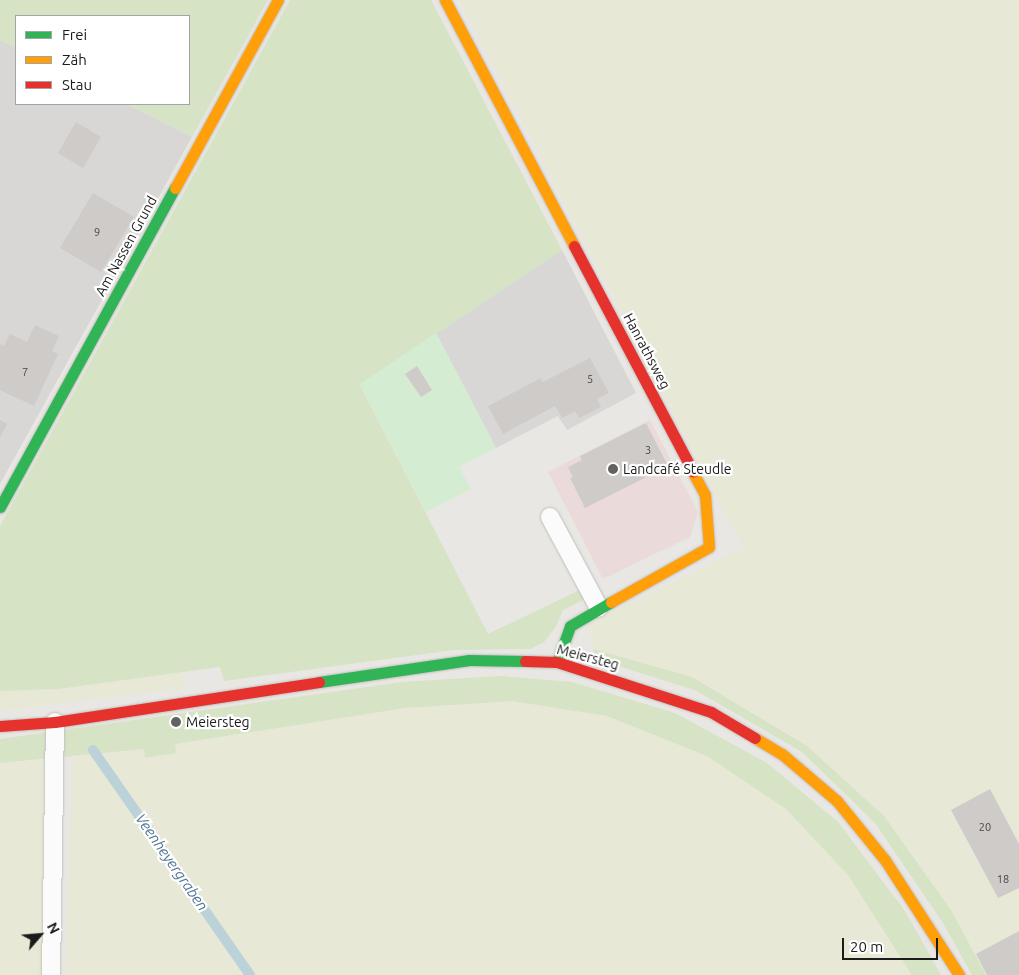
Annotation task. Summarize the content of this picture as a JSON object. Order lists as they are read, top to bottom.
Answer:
{
  "streets": {
    "street": ["Am Nassen Grund", "Hanrathsweg", "Meiersteg"]
  },
  "crossings": [
    ["Hanrathsweg", "Meiersteg"]
  ],
  "water": ["Veenheyergraben"],
  "places": ["Landcafé Steudle", "Meiersteg"],
  "house_numbers": [
    "9",
    "7",
    "5",
    "3",
    "20",
    "18"
  ],
  "legend": ["Frei", "Zäh", "Stau"],
  "scale_bar": "20 m",
  "north": "top right"
}
